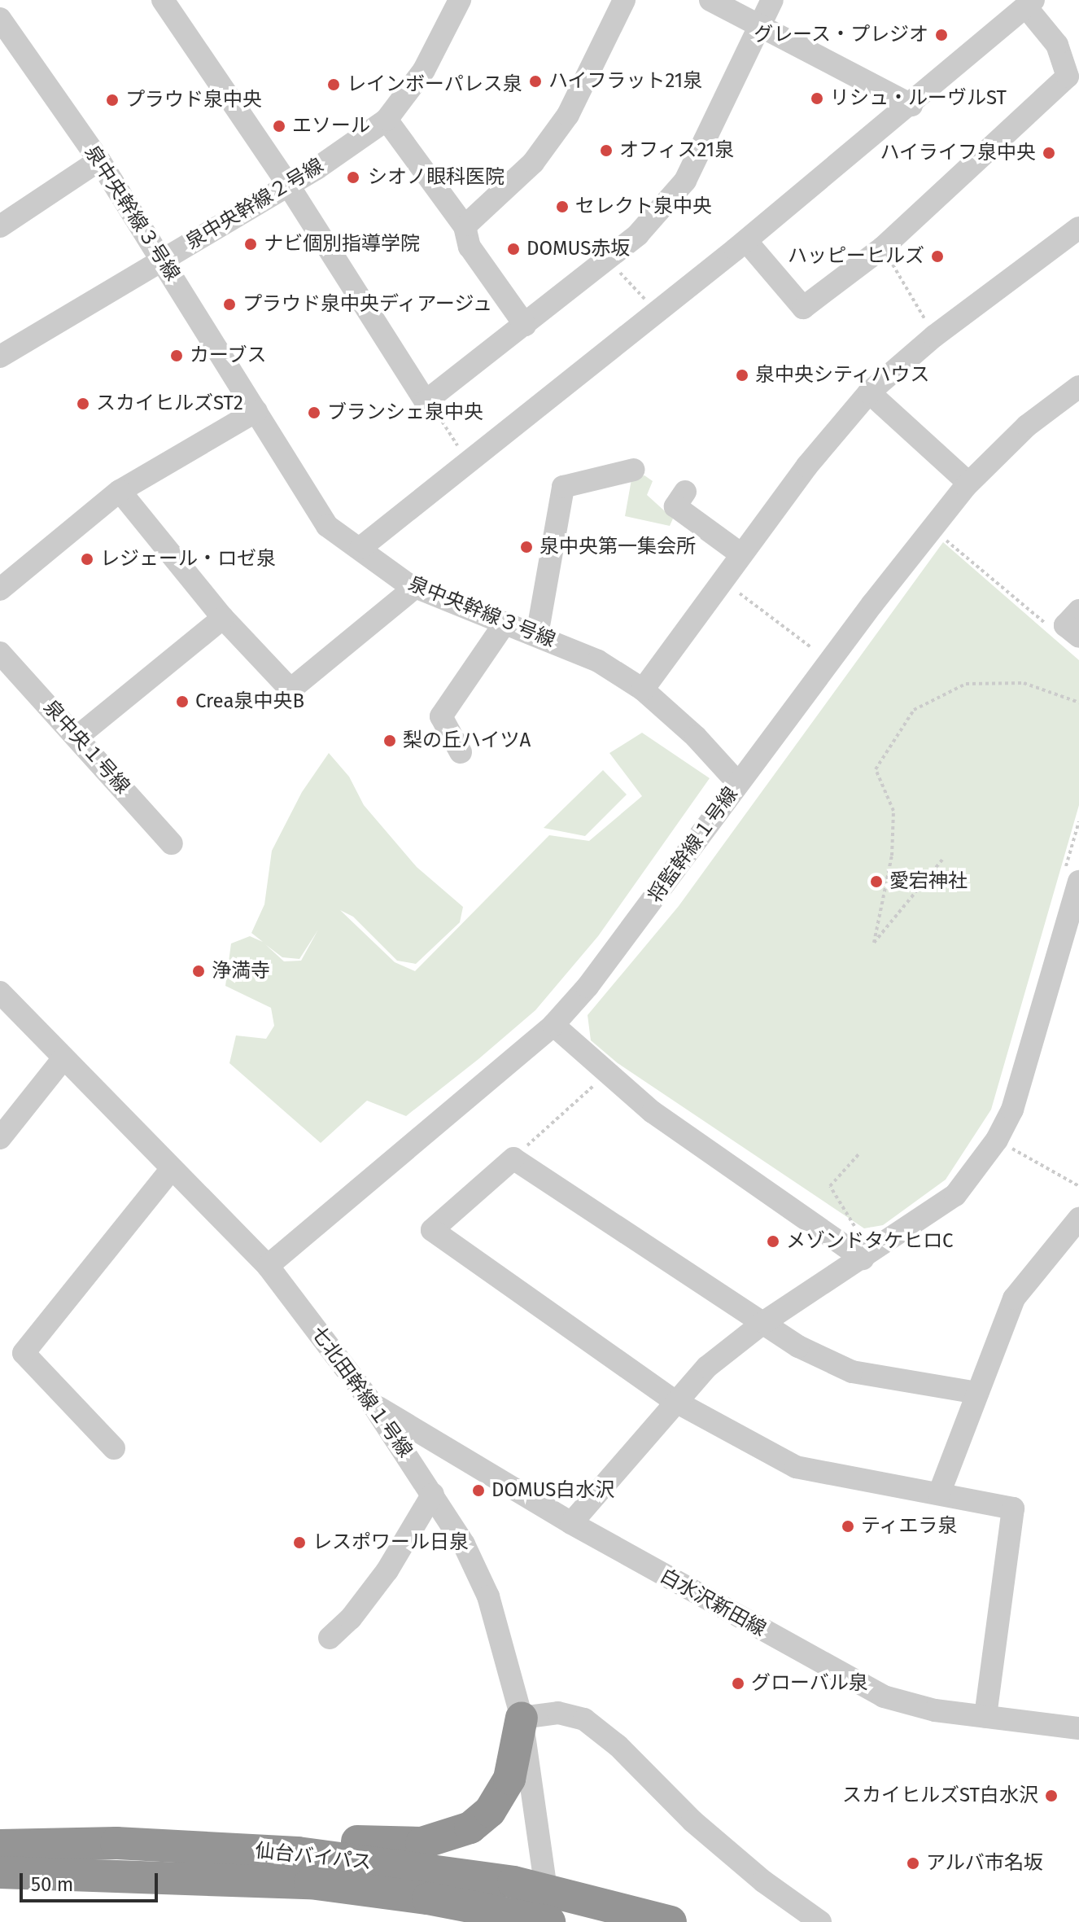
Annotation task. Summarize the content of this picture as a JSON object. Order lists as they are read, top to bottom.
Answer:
{
  "streets": {
    "highway": ["仙台バイパス"],
    "street": [
      "泉中央幹線２号線",
      "泉中央幹線３号線",
      "泉中央１号線",
      "将監幹線１号線",
      "七北田幹線１号線",
      "白水沢新田線"
    ]
  },
  "crossings": [
    ["泉中央幹線２号線", "泉中央幹線３号線"],
    ["泉中央幹線３号線", "将監幹線１号線"],
    ["将監幹線１号線", "七北田幹線１号線"],
    ["七北田幹線１号線", "白水沢新田線"],
    ["七北田幹線１号線", "仙台バイパス"]
  ],
  "places": [
    "グレース・プレジオ",
    "ハイフラット21泉",
    "レインボーパレス泉",
    "リシュ・ルーヴルST",
    "プラウド泉中央",
    "エソール",
    "オフィス21泉",
    "ハイライフ泉中央",
    "シオノ眼科医院",
    "セレクト泉中央",
    "ナビ個別指導学院",
    "DOMUS赤坂",
    "ハッピーヒルズ",
    "プラウド泉中央ディアージュ",
    "カーブス",
    "泉中央シティハウス",
    "スカイヒルズST2",
    "ブランシェ泉中央",
    "泉中央第一集会所",
    "レジェール・ロゼ泉",
    "Crea泉中央B",
    "梨の丘ハイツA",
    "愛宕神社",
    "浄満寺",
    "メゾンドタケヒロC",
    "DOMUS白水沢",
    "ティエラ泉",
    "レスポワール日泉",
    "グローバル泉",
    "スカイヒルズST白水沢",
    "アルバ市名坂"
  ],
  "scale_bar": "50 m"
}
